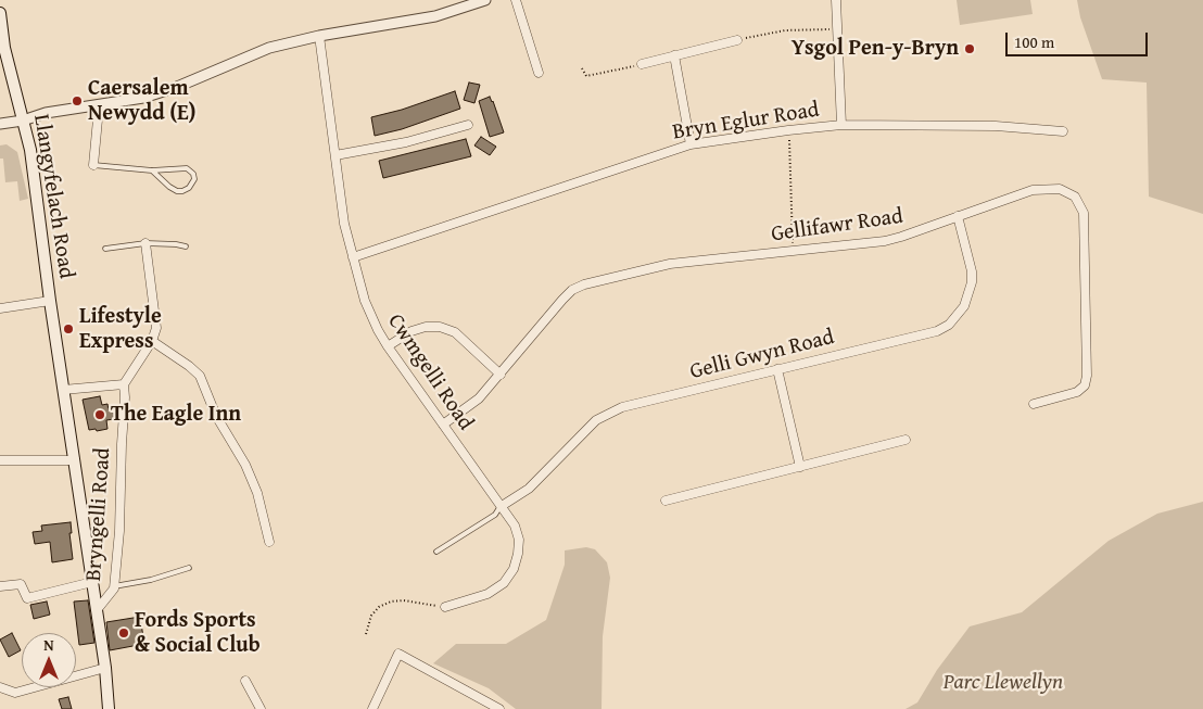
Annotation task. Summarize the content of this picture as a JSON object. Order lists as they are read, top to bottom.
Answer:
{
  "streets": {
    "main road": ["Llangyfelach Road"],
    "street": [
      "Bryn Eglur Road",
      "Gellifawr Road",
      "Gelli Gwyn Road",
      "Cwmgelli Road",
      "Bryngelli Road"
    ]
  },
  "crossings": [
    ["Bryn Eglur Road", "Cwmgelli Road"],
    ["Llangyfelach Road", "Bryngelli Road"],
    ["Gellifawr Road", "Gelli Gwyn Road"],
    ["Gellifawr Road", "Cwmgelli Road"],
    ["Gelli Gwyn Road", "Cwmgelli Road"]
  ],
  "parks": ["Parc Llewellyn"],
  "places": [
    "Ysgol Pen-y-Bryn",
    "Caersalem Newydd (E)",
    "Lifestyle Express",
    "The Eagle Inn",
    "Fords Sports & Social Club"
  ],
  "scale_bar": "100 m",
  "north": "top"
}
